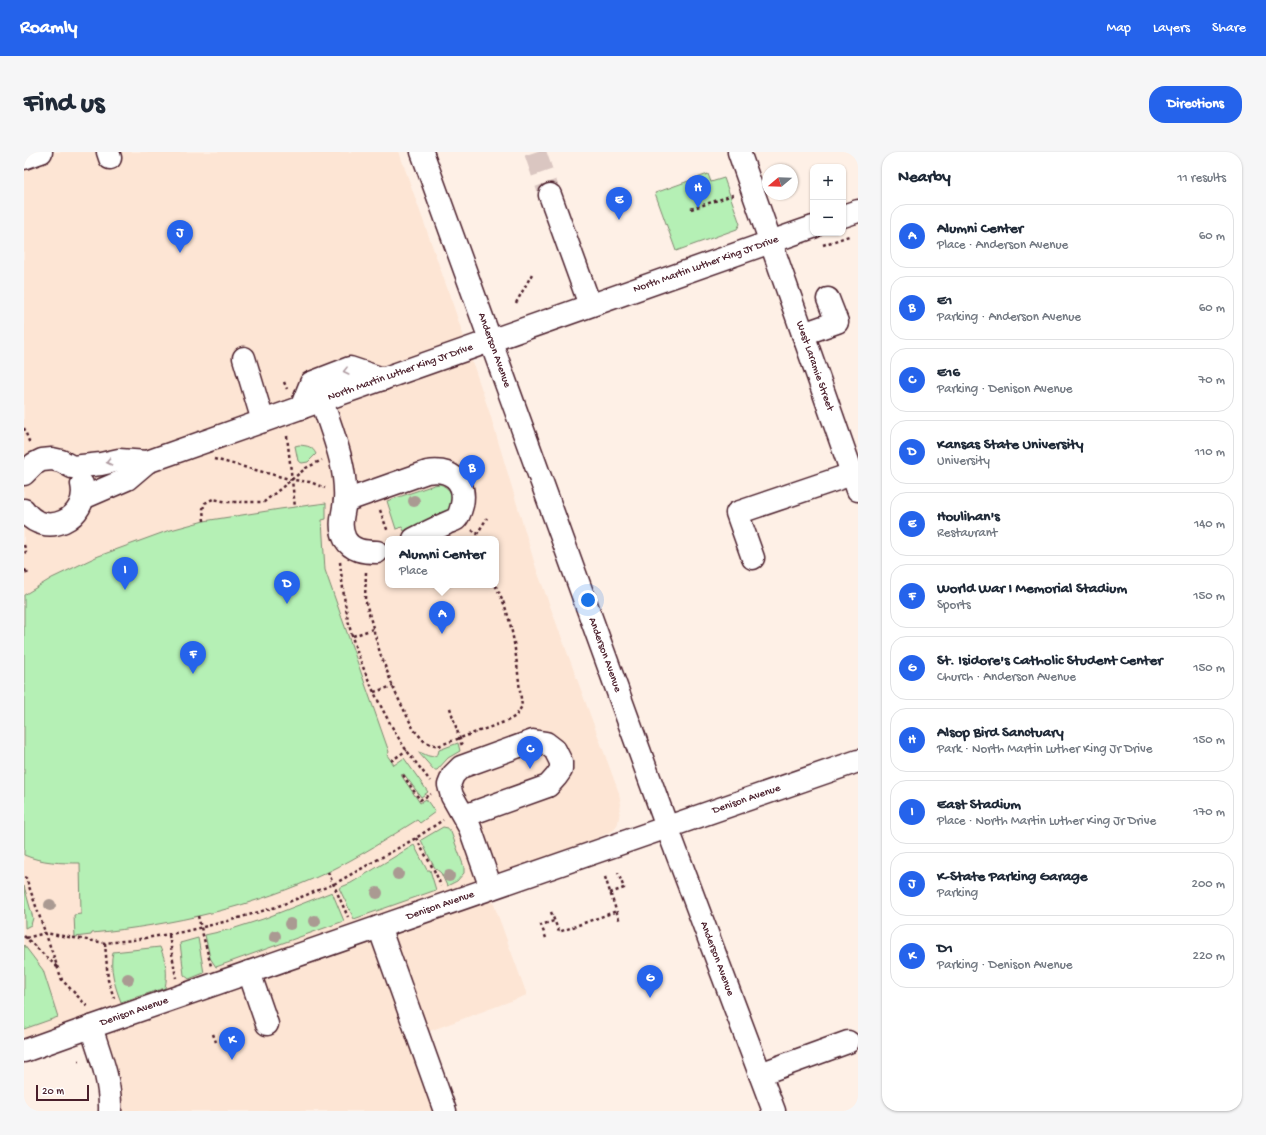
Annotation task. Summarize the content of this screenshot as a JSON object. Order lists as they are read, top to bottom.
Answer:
{
  "streets": {
    "street": [
      "North Martin Luther King Jr Drive",
      "Anderson Avenue",
      "West Laramie Street",
      "Denison Avenue"
    ]
  },
  "crossings": [
    ["North Martin Luther King Jr Drive", "Anderson Avenue"],
    ["North Martin Luther King Jr Drive", "West Laramie Street"],
    ["Anderson Avenue", "Denison Avenue"]
  ],
  "scale_bar": "20 m",
  "north": "left",
  "page": {
    "header": "Roamly",
    "nav": ["Map", "Layers", "Share"],
    "buttons": "Directions",
    "title": "Find us",
    "heading": ["Nearby", "11 results"],
    "map_buttons": ["+", "−"],
    "pins": [
      "H",
      "E",
      "J",
      "B",
      "I",
      "D",
      "A",
      "F",
      "C",
      "G",
      "K"
    ],
    "list": [
      {
        "mark": "A",
        "name": "Alumni Center",
        "note": "Place · Anderson Avenue",
        "value": "60 m"
      },
      {
        "mark": "B",
        "name": "E1",
        "note": "Parking · Anderson Avenue",
        "value": "60 m"
      },
      {
        "mark": "C",
        "name": "E16",
        "note": "Parking · Denison Avenue",
        "value": "70 m"
      },
      {
        "mark": "D",
        "name": "Kansas State University",
        "note": "University",
        "value": "110 m"
      },
      {
        "mark": "E",
        "name": "Houlihan's",
        "note": "Restaurant",
        "value": "140 m"
      },
      {
        "mark": "F",
        "name": "World War I Memorial Stadium",
        "note": "Sports",
        "value": "150 m"
      },
      {
        "mark": "G",
        "name": "St. Isidore's Catholic Student Center",
        "note": "Church · Anderson Avenue",
        "value": "150 m"
      },
      {
        "mark": "H",
        "name": "Alsop Bird Sanctuary",
        "note": "Park · North Martin Luther King Jr Drive",
        "value": "150 m"
      },
      {
        "mark": "I",
        "name": "East Stadium",
        "note": "Place · North Martin Luther King Jr Drive",
        "value": "170 m"
      },
      {
        "mark": "J",
        "name": "K-State Parking Garage",
        "note": "Parking",
        "value": "200 m"
      },
      {
        "mark": "K",
        "name": "D1",
        "note": "Parking · Denison Avenue",
        "value": "220 m"
      }
    ],
    "popup": ["Alumni Center", "Place"],
    "scale": "20 m"
  }
}
